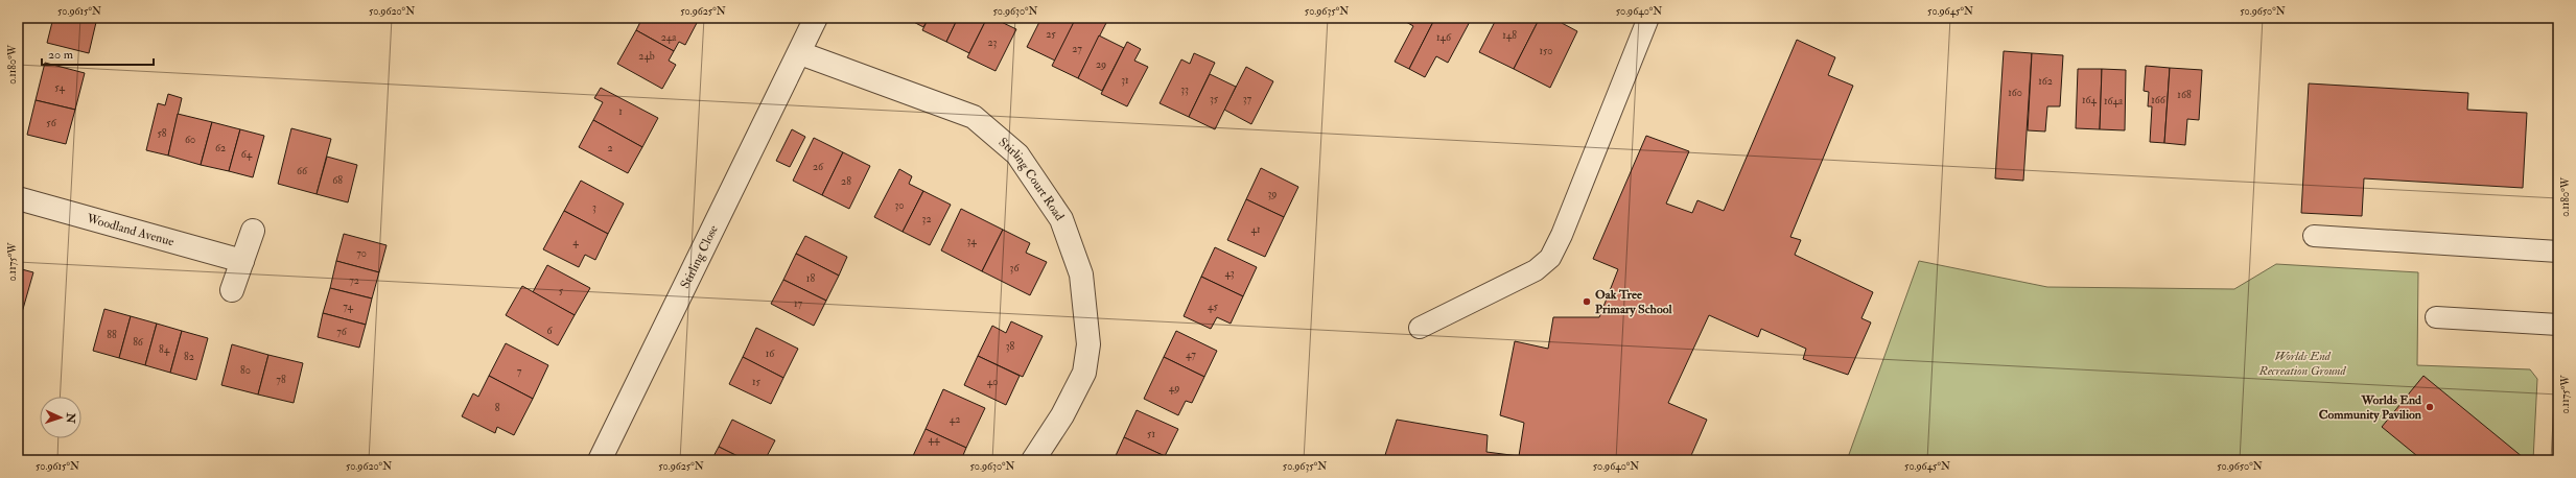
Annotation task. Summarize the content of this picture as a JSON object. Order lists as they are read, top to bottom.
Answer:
{
  "streets": {
    "street": ["Stirling Court Road", "Woodland Avenue", "Stirling Close"]
  },
  "crossings": [
    ["Stirling Court Road", "Stirling Close"]
  ],
  "parks": ["Worlds End Recreation Ground"],
  "places": ["Oak Tree Primary School", "Worlds End Community Pavilion"],
  "house_numbers": [
    "25",
    "148",
    "24a",
    "146",
    "23",
    "27",
    "150",
    "24b",
    "29",
    "31",
    "162",
    "54",
    "33",
    "160",
    "168",
    "35",
    "37",
    "164",
    "166",
    "164a",
    "1",
    "56",
    "58",
    "60",
    "62",
    "2",
    "64",
    "26",
    "66",
    "68",
    "28",
    "39",
    "30",
    "3",
    "32",
    "41",
    "34",
    "4",
    "70",
    "36",
    "43",
    "18",
    "72",
    "5",
    "17",
    "74",
    "45",
    "6",
    "76",
    "88",
    "86",
    "38",
    "84",
    "16",
    "47",
    "82",
    "80",
    "7",
    "78",
    "15",
    "40",
    "49",
    "8",
    "42",
    "51",
    "44"
  ],
  "scale_bar": "20 m",
  "north": "right",
  "coordinates": [
    "50.9615°N",
    "50.9620°N",
    "50.9625°N",
    "50.9630°N",
    "50.9635°N",
    "50.9640°N",
    "50.9645°N",
    "50.9650°N",
    "0.1180°W",
    "0.1175°W"
  ]
}
